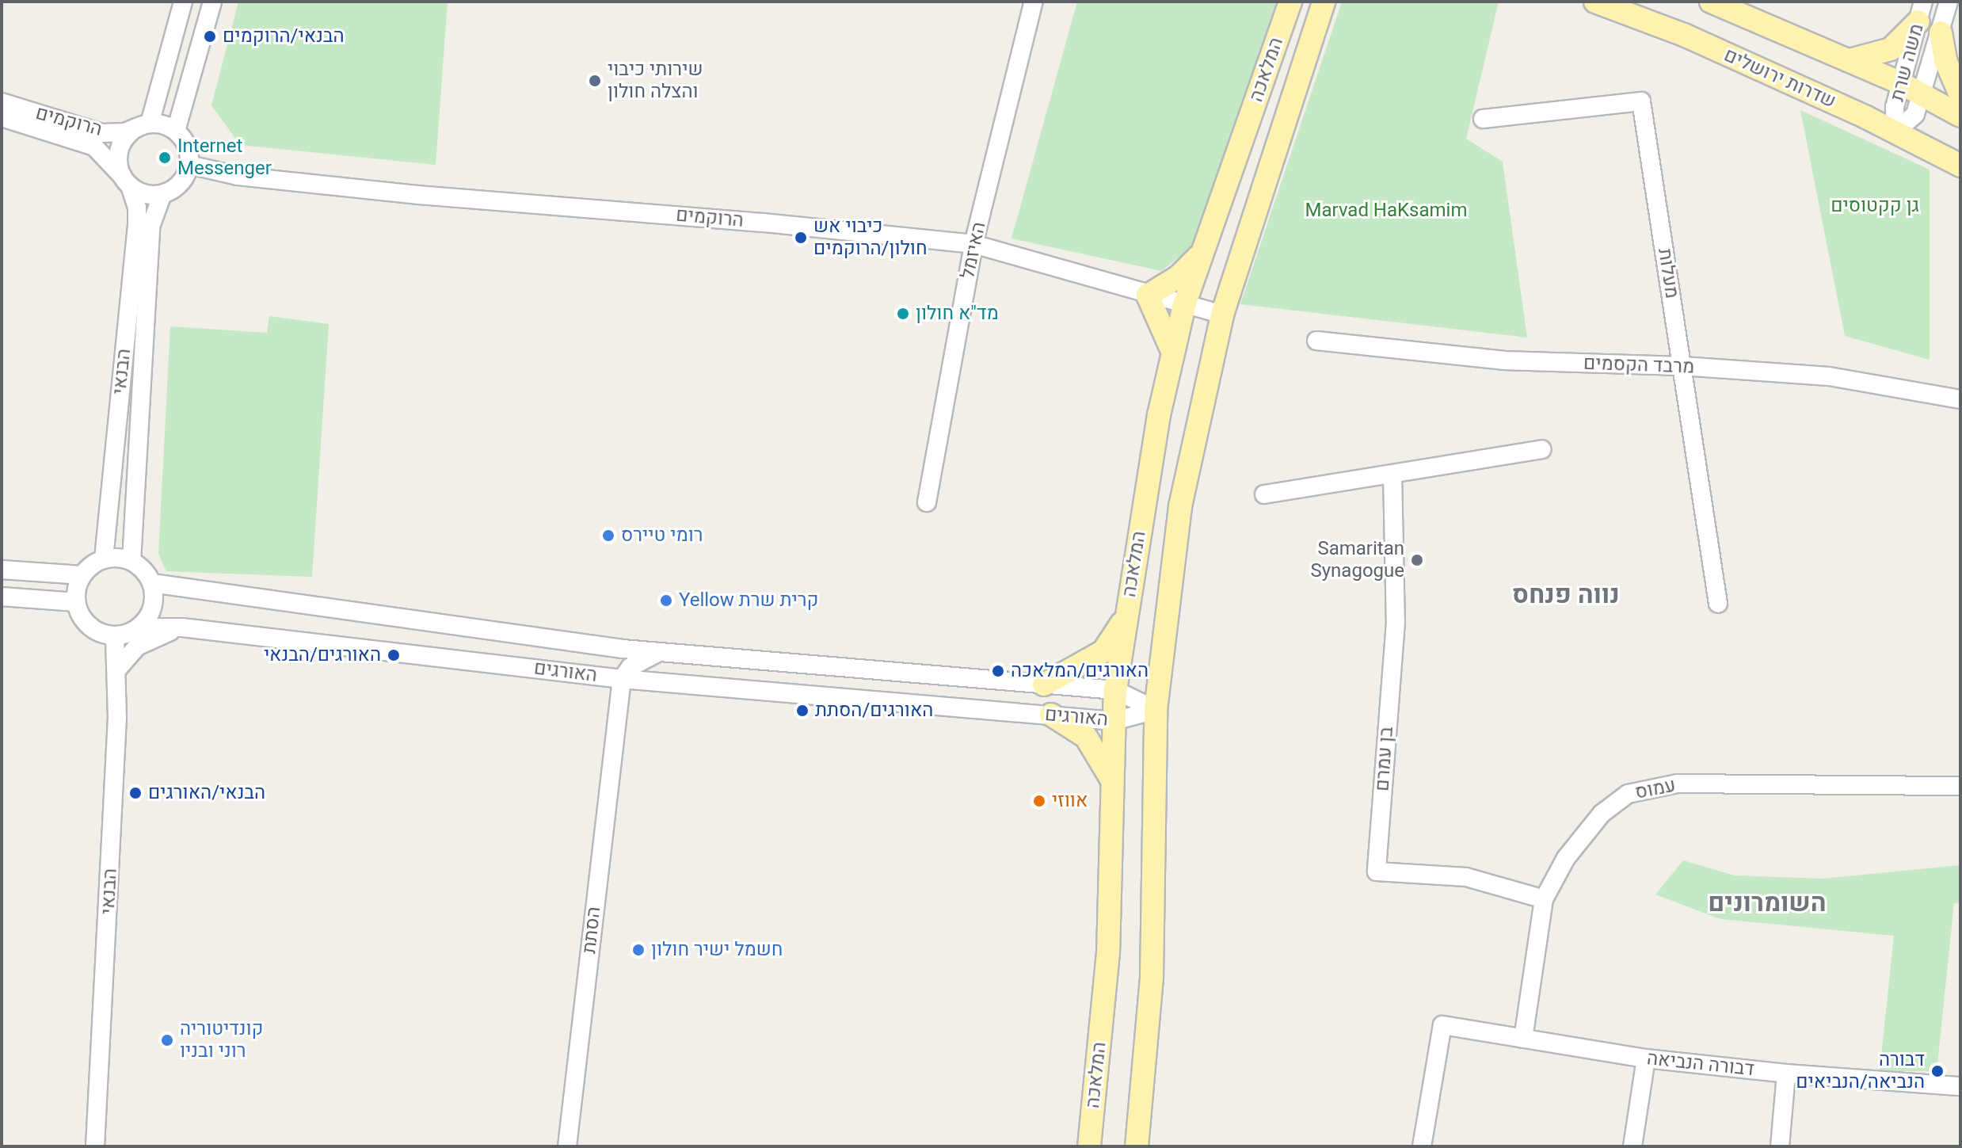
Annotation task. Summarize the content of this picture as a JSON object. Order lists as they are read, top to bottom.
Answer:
{
  "streets": {
    "main road": ["המלאכה", "שדרות ירושלים"],
    "street": [
      "משה שרת",
      "הרוקמים",
      "האיזמל",
      "מעלות",
      "מרבד הקסמים",
      "הבנאי",
      "האורגים",
      "בן עמרם",
      "עמוס",
      "הסתת",
      "דבורה הנביאה"
    ]
  },
  "crossings": [
    ["משה שרת", "שדרות ירושלים"],
    ["המלאכה", "הרוקמים"],
    ["המלאכה", "האורגים"],
    ["הרוקמים", "האיזמל"],
    ["הרוקמים", "הבנאי"],
    ["מעלות", "מרבד הקסמים"],
    ["הבנאי", "האורגים"],
    ["האורגים", "הסתת"],
    ["בן עמרם", "עמוס"],
    ["עמוס", "דבורה הנביאה"]
  ],
  "districts": ["נווה פנחס", "השומרונים"],
  "parks": ["גן קקטוסים", "Marvad HaKsamim"],
  "places": [
    "הבנאי/הרוקמים",
    "שירותי כיבוי והצלה חולון",
    "Internet Messenger",
    "כיבוי אש חולון/הרוקמים",
    "מד\"א חולון",
    "רומי טיירס",
    "Samaritan Synagogue",
    "Yellow קרית שרת",
    "האורגים/הבנאי",
    "האורגים/המלאכה",
    "האורגים/הסתת",
    "הבנאי/האורגים",
    "אווזי",
    "חשמל ישיר חולון",
    "קונדיטוריה רוני ובניו",
    "דבורה הנביאה/הנביאים"
  ]
}
